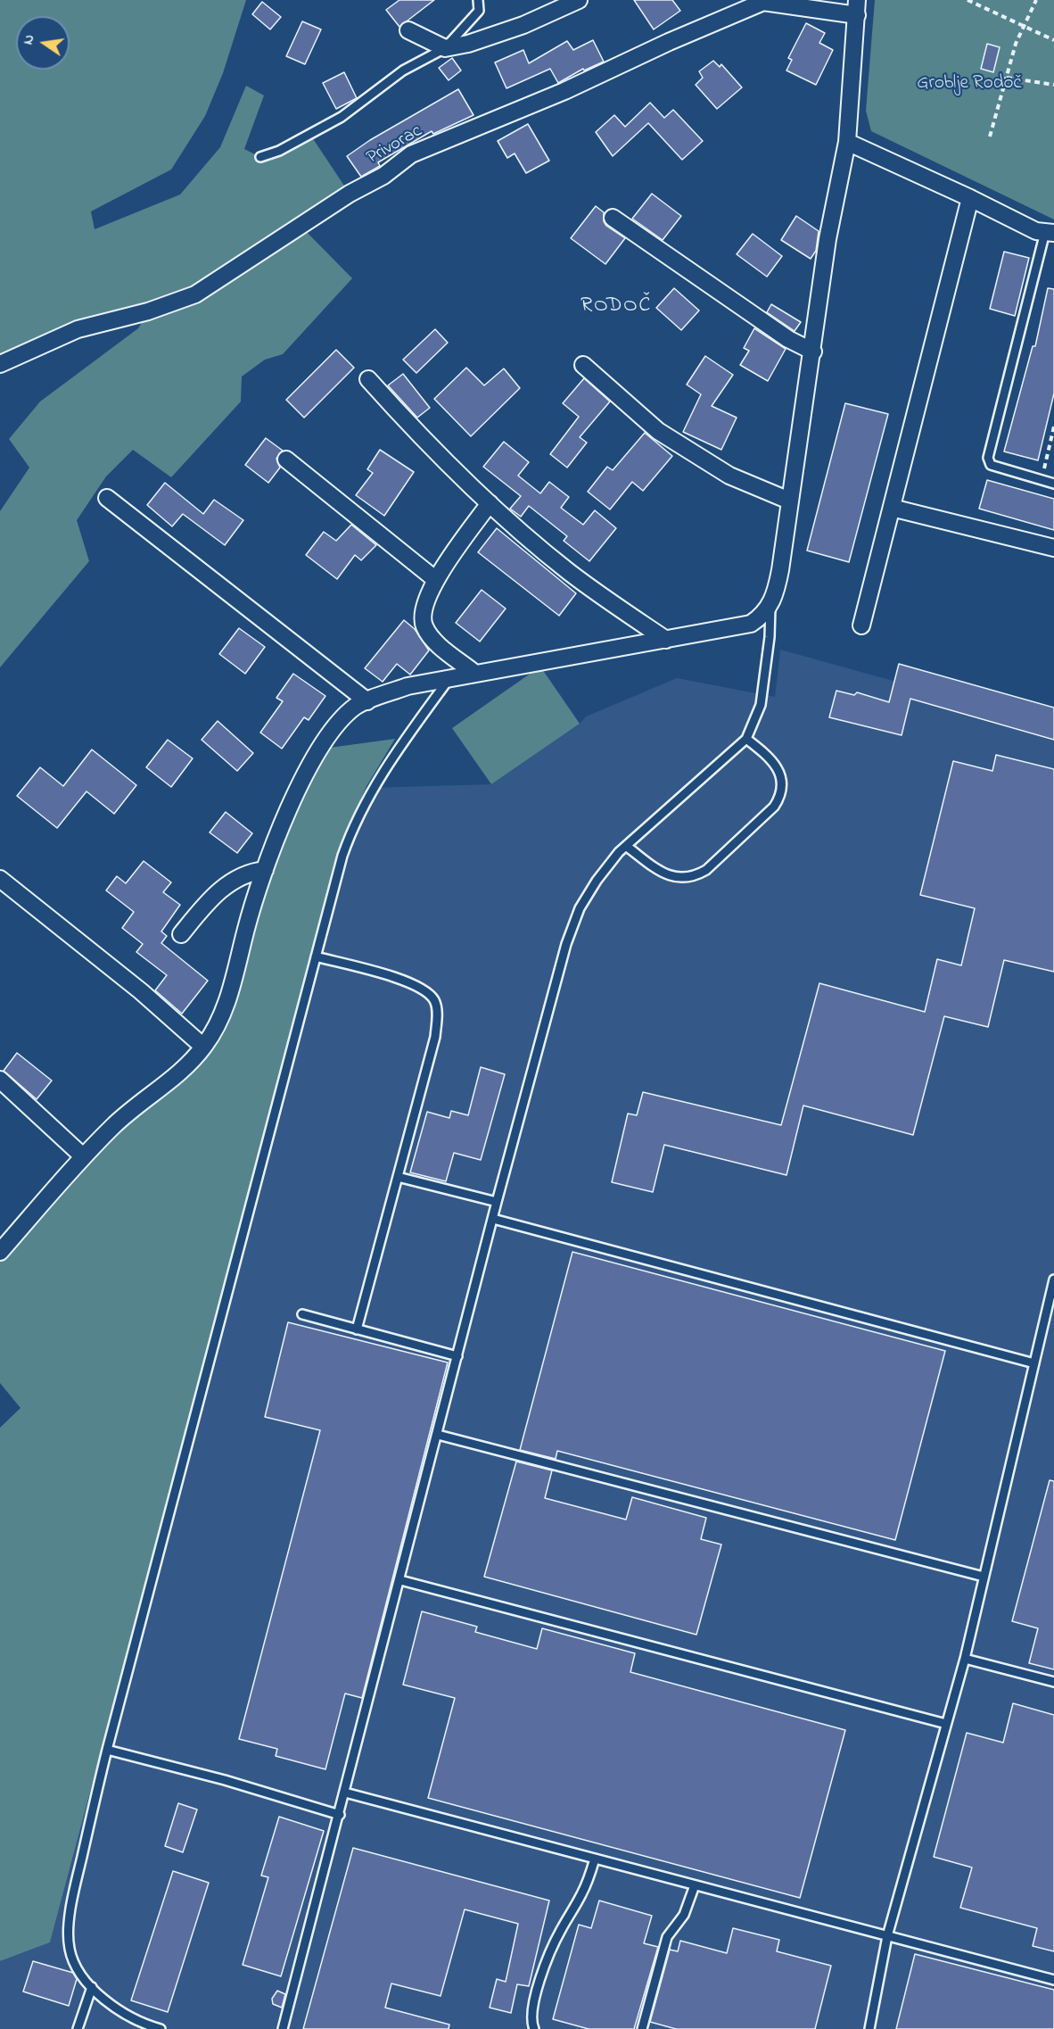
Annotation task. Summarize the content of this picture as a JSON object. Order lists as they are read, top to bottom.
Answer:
{
  "streets": {
    "street": ["Privorac"]
  },
  "districts": ["RODOČ"],
  "parks": ["Groblje Rodoč"],
  "north": "left"
}
